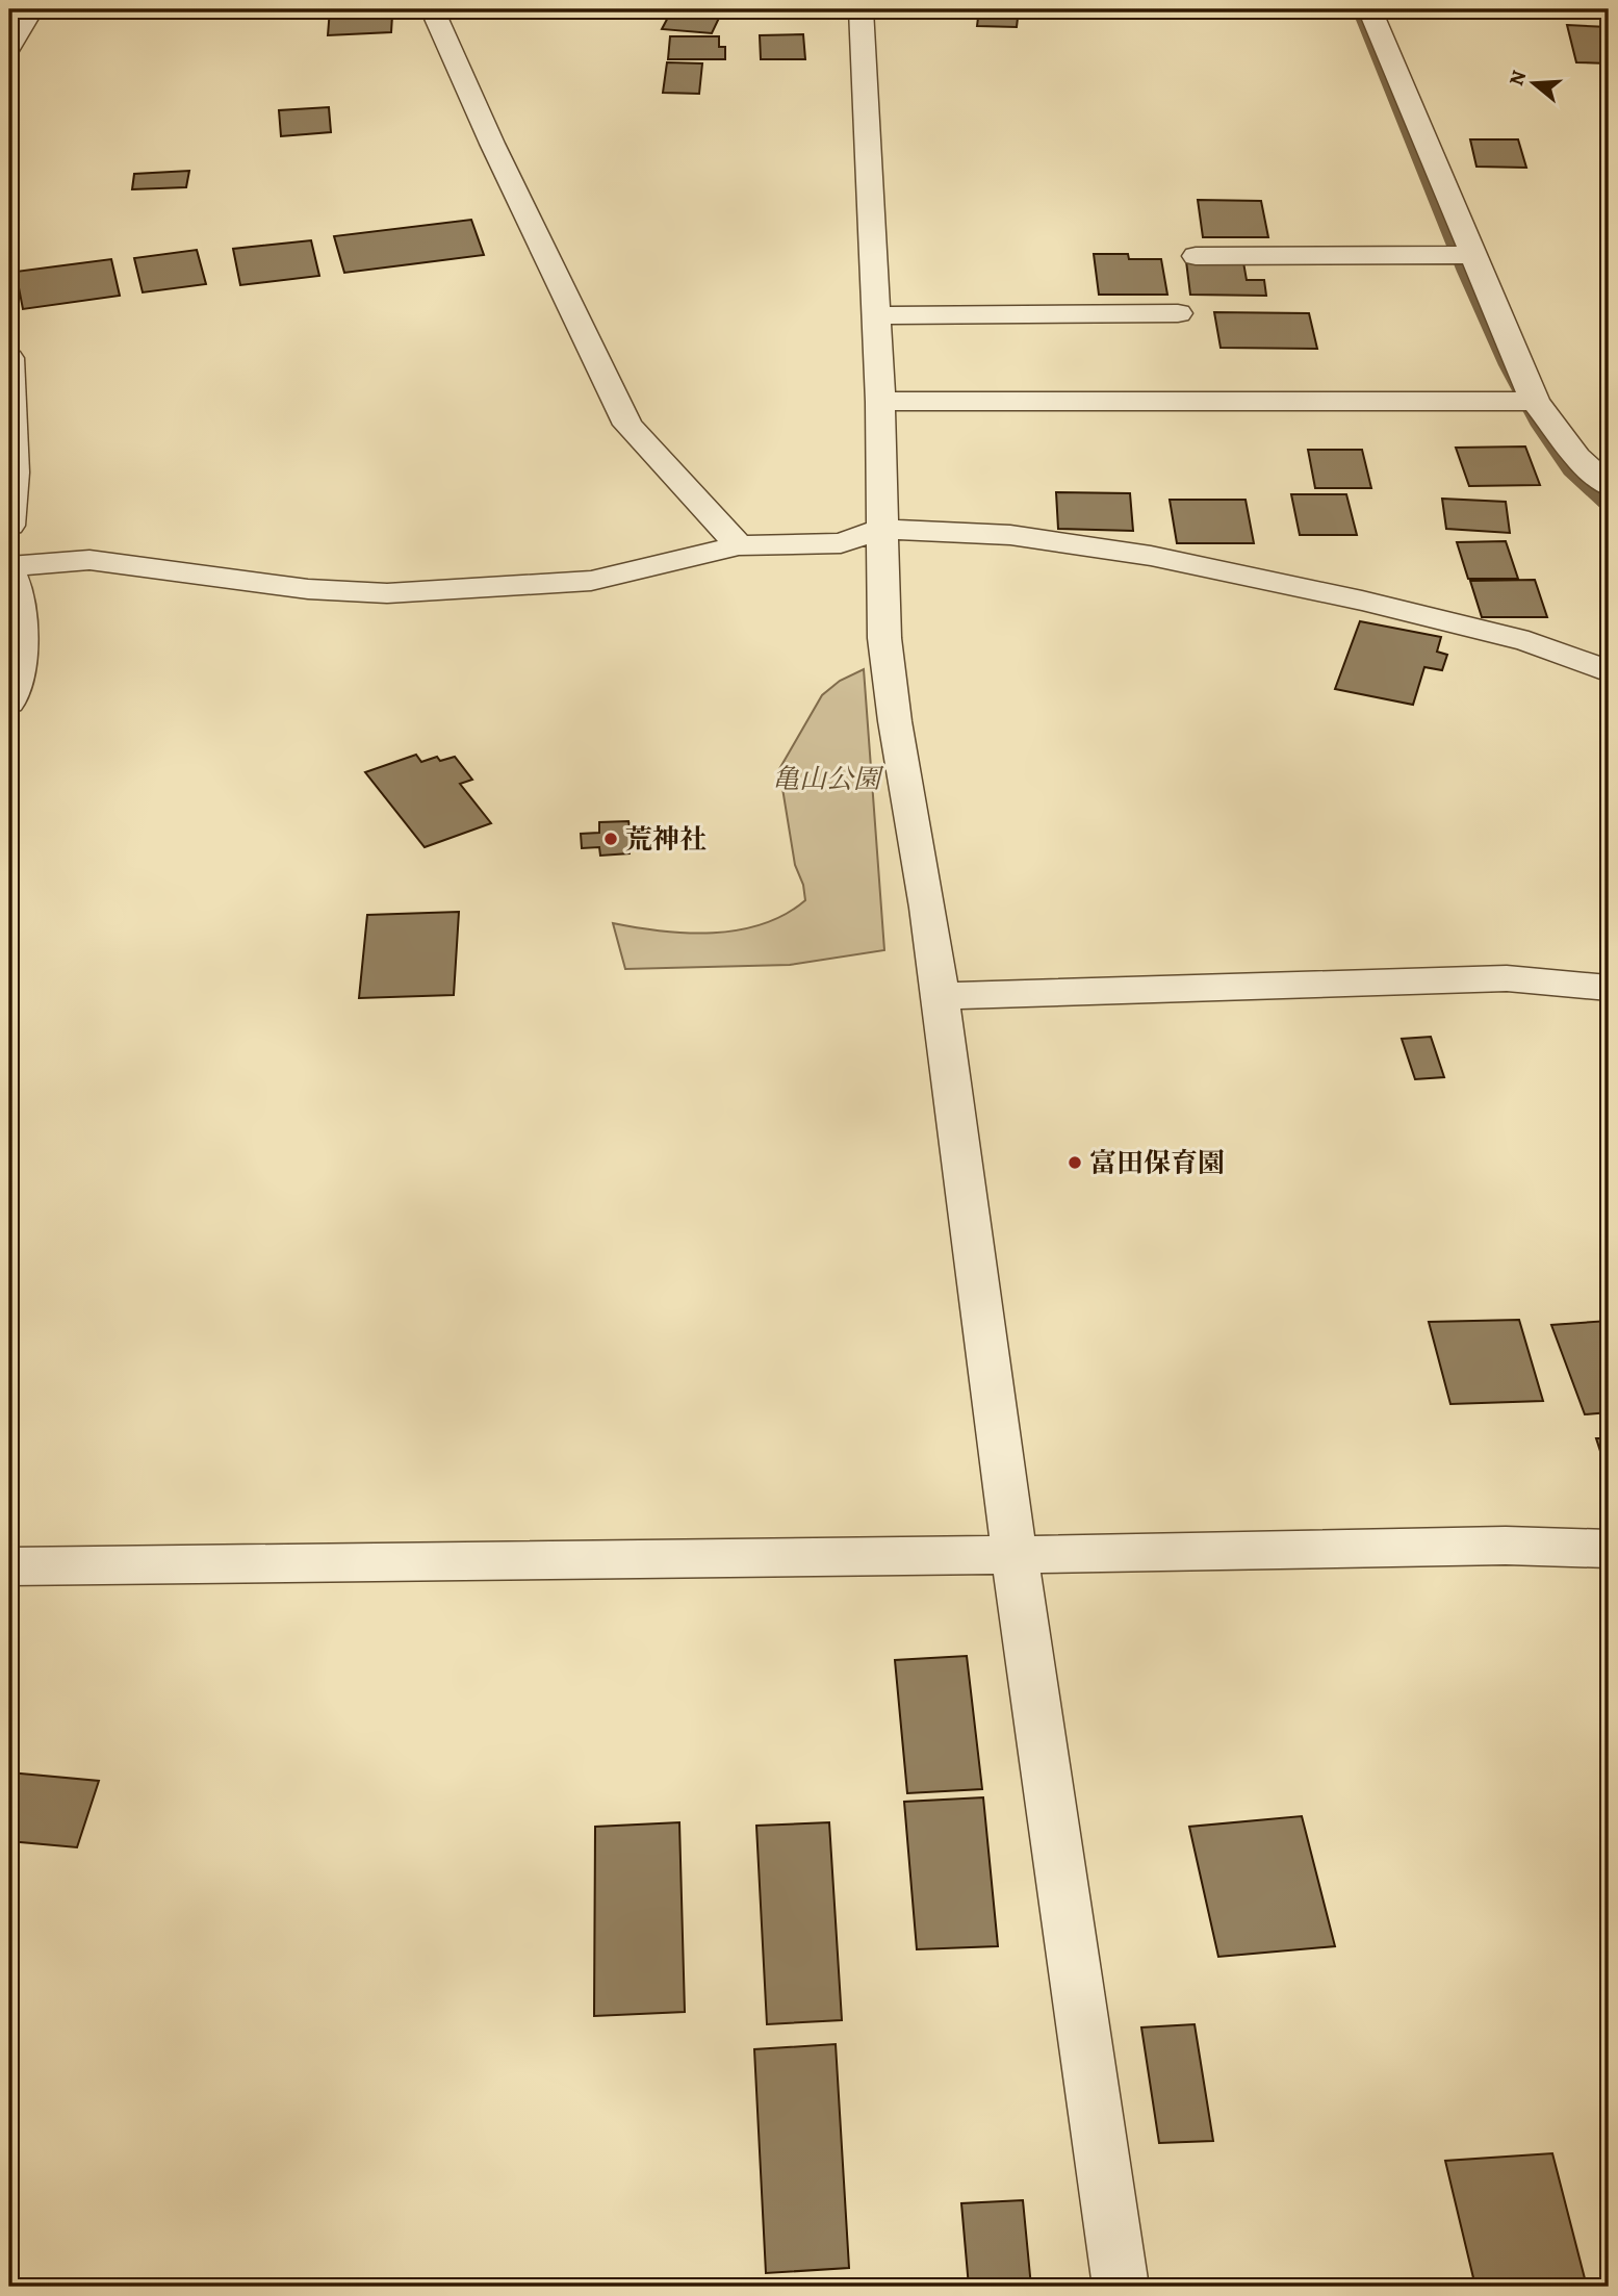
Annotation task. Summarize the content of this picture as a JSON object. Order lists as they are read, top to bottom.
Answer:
{
  "parks": ["亀山公園"],
  "places": ["荒神社", "富田保育園"],
  "north": "left"
}
